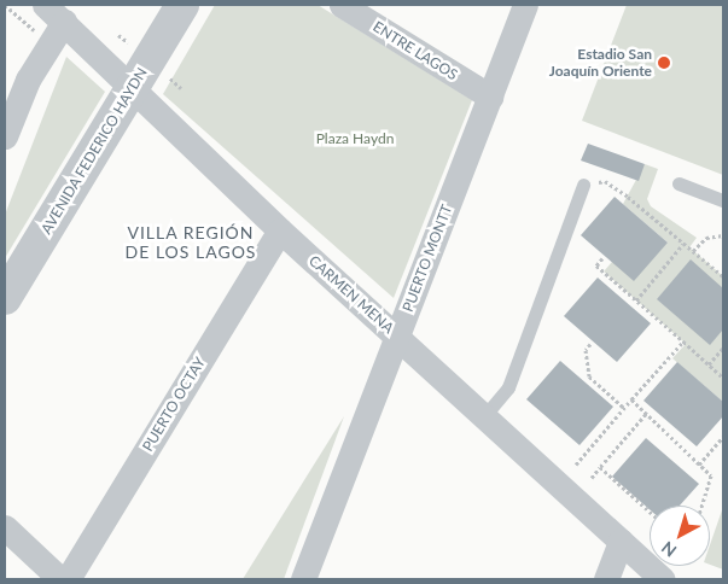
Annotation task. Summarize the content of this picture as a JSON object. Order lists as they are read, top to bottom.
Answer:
{
  "streets": {
    "street": [
      "ENTRE LAGOS",
      "AVENIDA FEDERICO HAYDN",
      "PUERTO MONTT",
      "CARMEN MENA",
      "PUERTO OCTAY"
    ]
  },
  "crossings": [
    ["ENTRE LAGOS", "PUERTO MONTT"],
    ["AVENIDA FEDERICO HAYDN", "CARMEN MENA"],
    ["PUERTO MONTT", "CARMEN MENA"],
    ["CARMEN MENA", "PUERTO OCTAY"]
  ],
  "districts": ["VILLA REGIÓN DE LOS LAGOS"],
  "parks": ["Plaza Haydn"],
  "places": ["Estadio San Joaquín Oriente"],
  "north": "bottom left"
}
